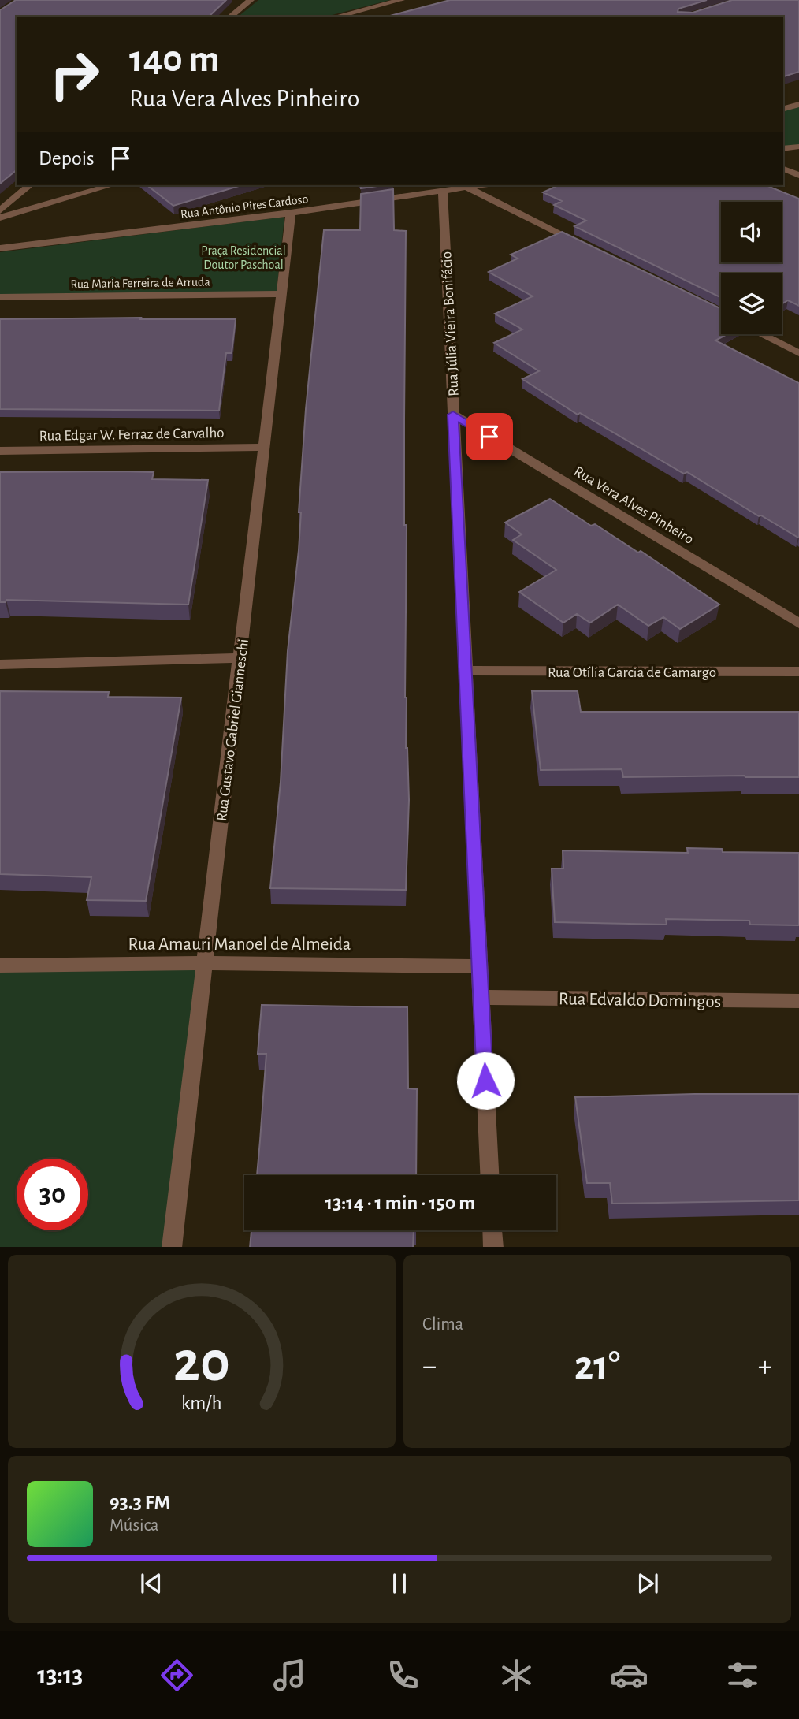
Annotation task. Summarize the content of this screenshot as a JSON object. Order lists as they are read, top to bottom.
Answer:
{
  "streets": {
    "street": [
      "Rua Antônio Pires Cardoso",
      "Rua Maria Ferreira de Arruda",
      "Rua Júlia Vieira Bonifácio",
      "Rua Edgar W. Ferraz de Carvalho",
      "Rua Vera Alves Pinheiro",
      "Rua Otília Garcia de Camargo",
      "Rua Gustavo Gabriel Gianneschi",
      "Rua Amauri Manoel de Almeida",
      "Rua Edvaldo Domingos"
    ]
  },
  "crossings": [
    ["Rua Antônio Pires Cardoso", "Rua Júlia Vieira Bonifácio"],
    ["Rua Antônio Pires Cardoso", "Rua Gustavo Gabriel Gianneschi"],
    ["Rua Maria Ferreira de Arruda", "Rua Gustavo Gabriel Gianneschi"],
    ["Rua Júlia Vieira Bonifácio", "Rua Vera Alves Pinheiro"],
    ["Rua Júlia Vieira Bonifácio", "Rua Otília Garcia de Camargo"],
    ["Rua Júlia Vieira Bonifácio", "Rua Amauri Manoel de Almeida"],
    ["Rua Júlia Vieira Bonifácio", "Rua Edvaldo Domingos"],
    ["Rua Edgar W. Ferraz de Carvalho", "Rua Gustavo Gabriel Gianneschi"],
    ["Rua Gustavo Gabriel Gianneschi", "Rua Amauri Manoel de Almeida"]
  ],
  "parks": ["Praça Residencial Doutor Paschoal"],
  "page": {
    "turn": ["140 m", "Rua Vera Alves Pinheiro"],
    "then": "Depois",
    "limit": "30",
    "trip": "13:14 · 1 min · 150 m",
    "tile": "Clima",
    "heat": ["−", "21°", "+"],
    "song": ["93.3 FM", "Música"],
    "tabs": "13:13",
    "gauge": ["20", "km/h"]
  }
}
